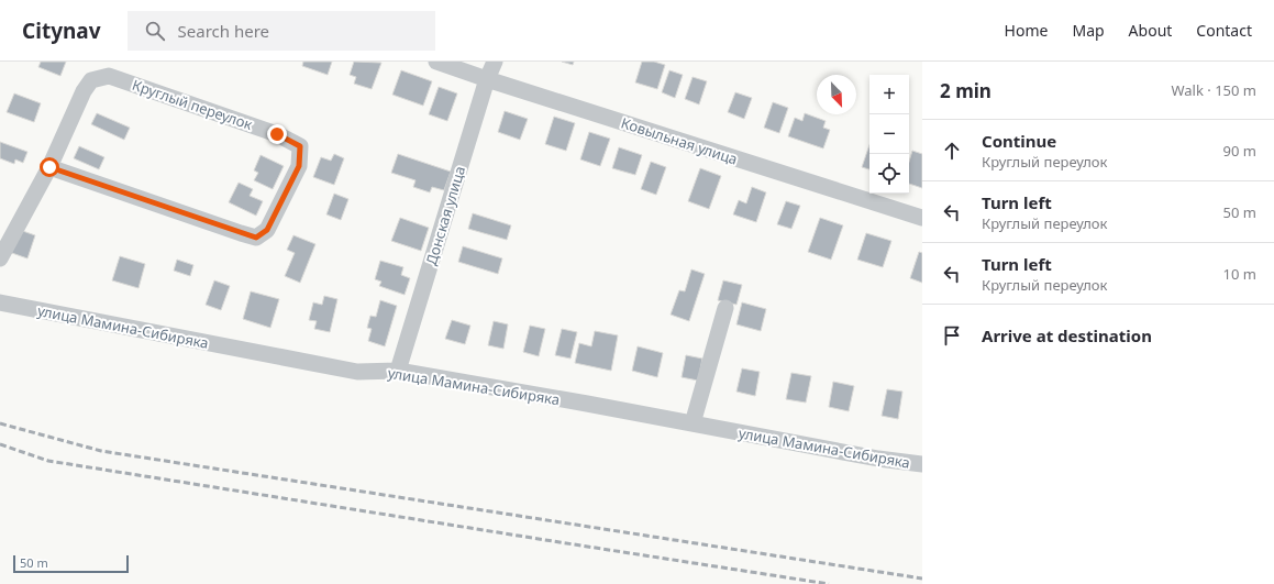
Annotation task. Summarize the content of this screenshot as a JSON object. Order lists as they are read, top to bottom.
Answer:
{
  "streets": {
    "street": [
      "Круглый переулок",
      "Ковыльная улица",
      "Донская улица",
      "улица Мамина-Сибиряка"
    ]
  },
  "crossings": [
    ["Ковыльная улица", "Донская улица"],
    ["Донская улица", "улица Мамина-Сибиряка"]
  ],
  "scale_bar": "50 m",
  "north": "bottom right",
  "page": {
    "header": "Citynav",
    "search": "Search here",
    "nav": [
      "Home",
      "Map",
      "About",
      "Contact"
    ],
    "heading": ["2 min", "Walk · 150 m"],
    "map_buttons": ["+", "−"],
    "list": [
      ["Continue", "Круглый переулок", "90 m"],
      ["Turn left", "Круглый переулок", "50 m"],
      ["Turn left", "Круглый переулок", "10 m"],
      "Arrive at destination"
    ],
    "scale": "50 m"
  }
}
